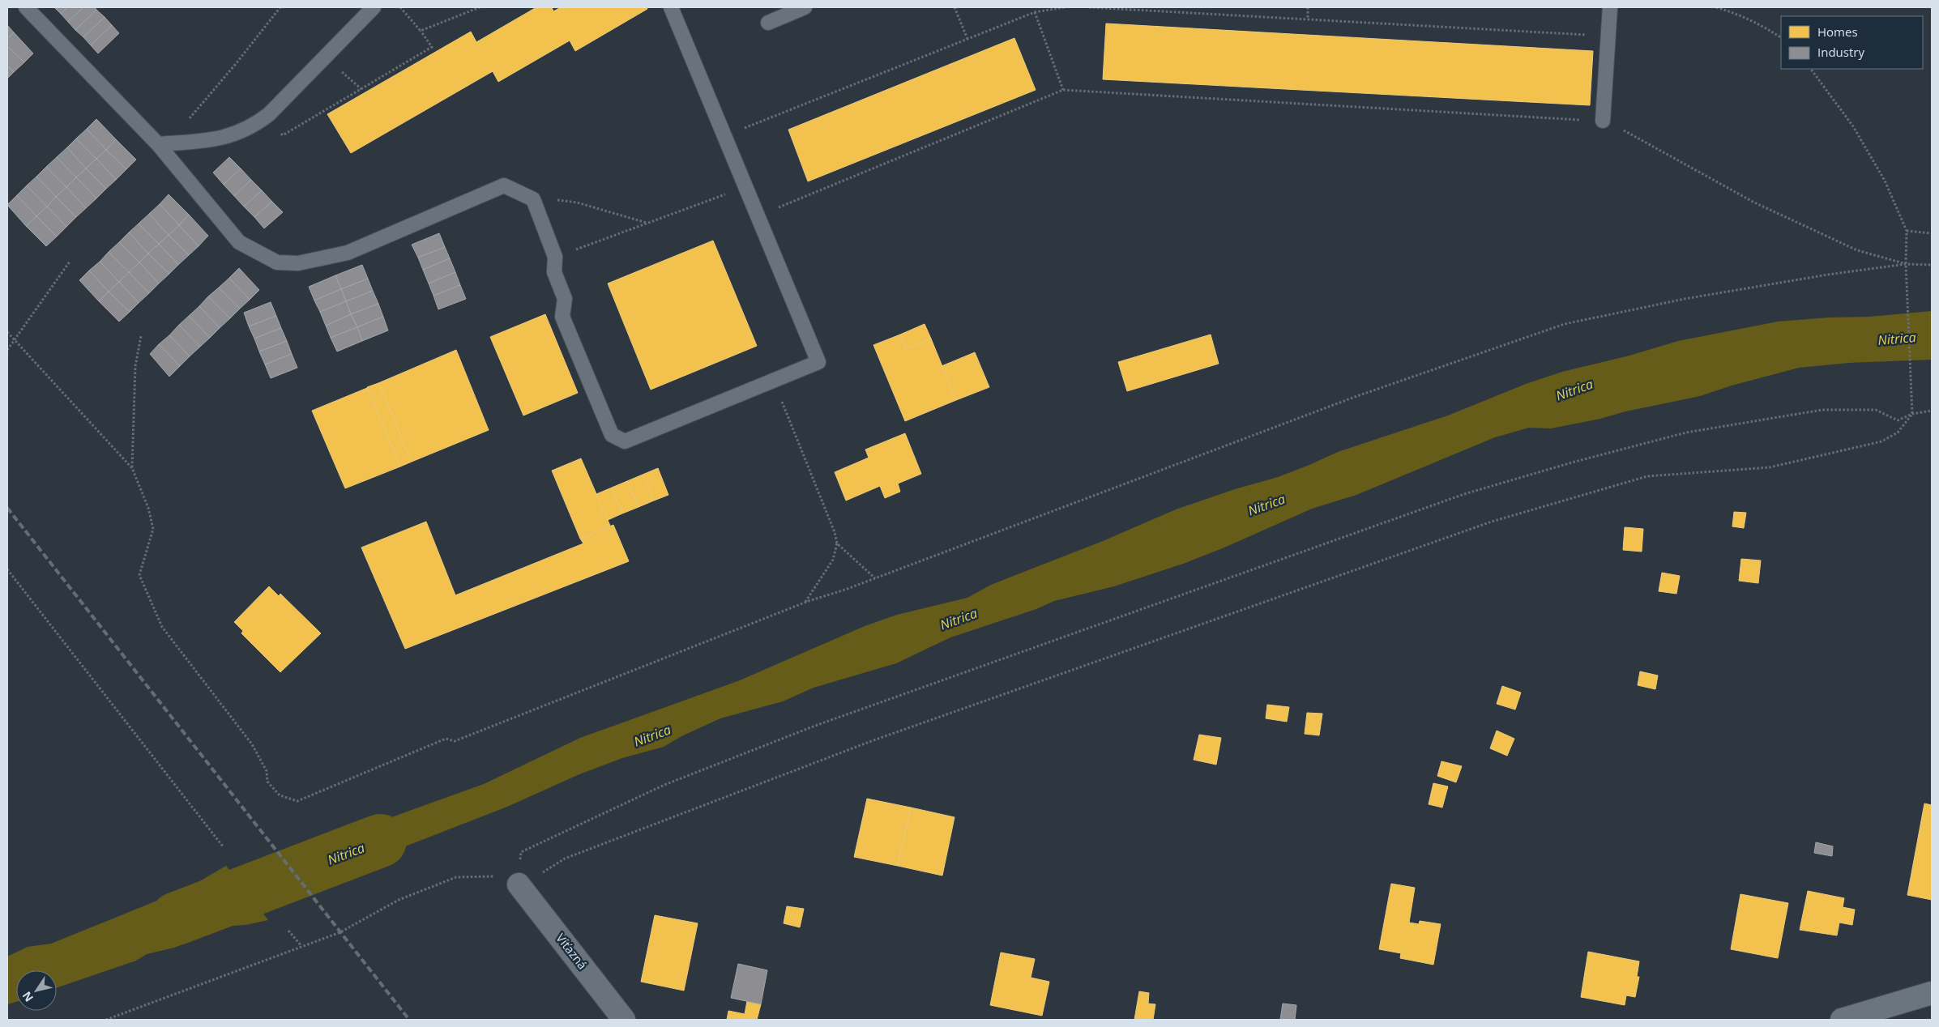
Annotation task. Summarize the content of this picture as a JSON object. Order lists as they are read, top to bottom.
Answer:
{
  "streets": {
    "street": ["Víťazná"]
  },
  "water": ["Nitrica"],
  "legend": ["Homes", "Industry"],
  "north": "bottom left"
}
